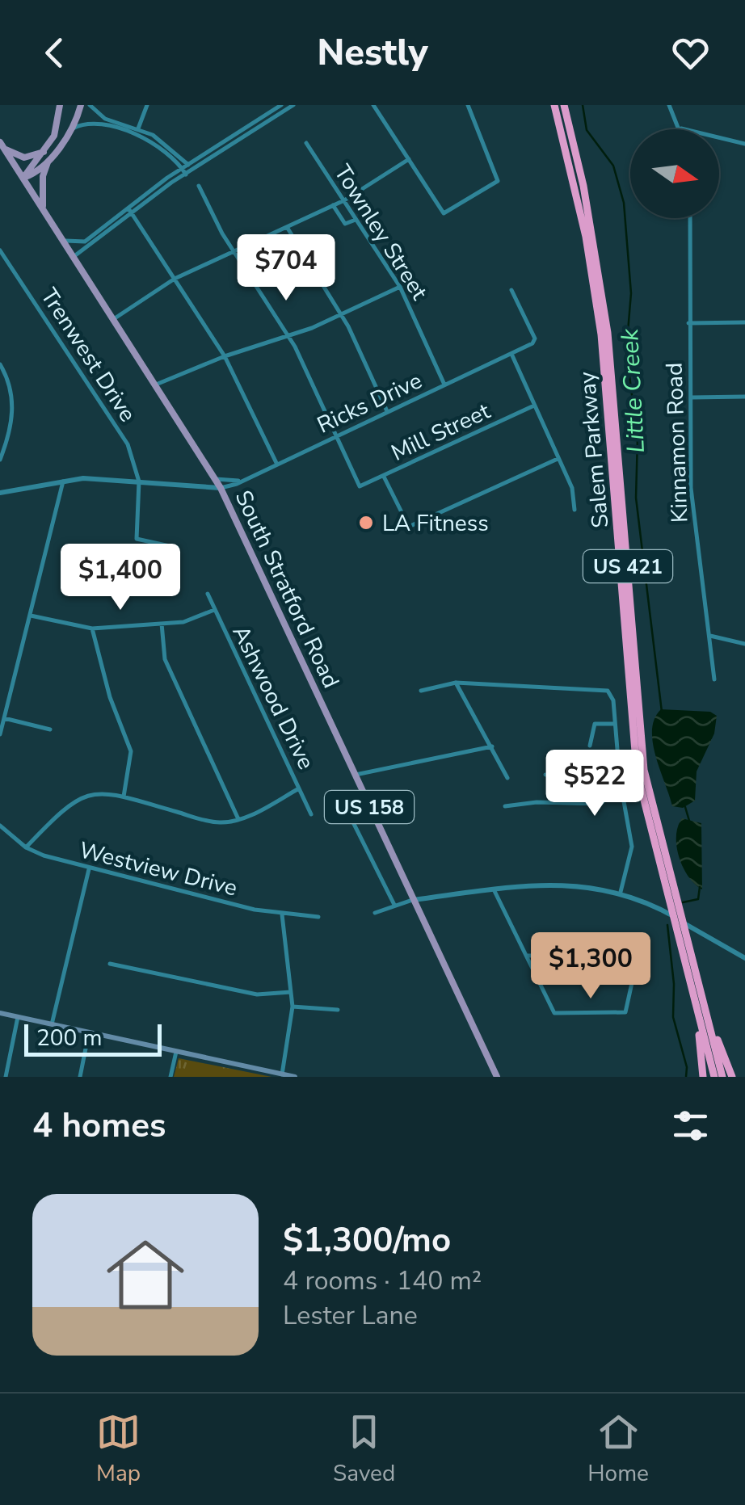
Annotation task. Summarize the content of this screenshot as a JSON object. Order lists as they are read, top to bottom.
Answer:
{
  "streets": {
    "highway": ["Salem Parkway", "US 421"],
    "main road": ["South Stratford Road", "US 158"],
    "street": [
      "Townley Street",
      "Trenwest Drive",
      "Ricks Drive",
      "Mill Street",
      "Kinnamon Road",
      "Ashwood Drive",
      "Westview Drive"
    ]
  },
  "crossings": [
    ["Townley Street", "Ricks Drive"],
    ["Ricks Drive", "Mill Street"],
    ["Ricks Drive", "South Stratford Road"]
  ],
  "water": ["Little Creek"],
  "places": ["LA Fitness"],
  "scale_bar": "200 m",
  "north": "right",
  "page": {
    "header": "Nestly",
    "price": [
      "$704",
      "$1,400",
      "$522",
      "$1,300"
    ],
    "scale": "200 m",
    "heading": "4 homes",
    "list": [
      {
        "name": "$1,300/mo",
        "note": "4 rooms · 140 m² · Lester Lane"
      }
    ],
    "tabs": ["Map", "Saved", "Home"]
  }
}
